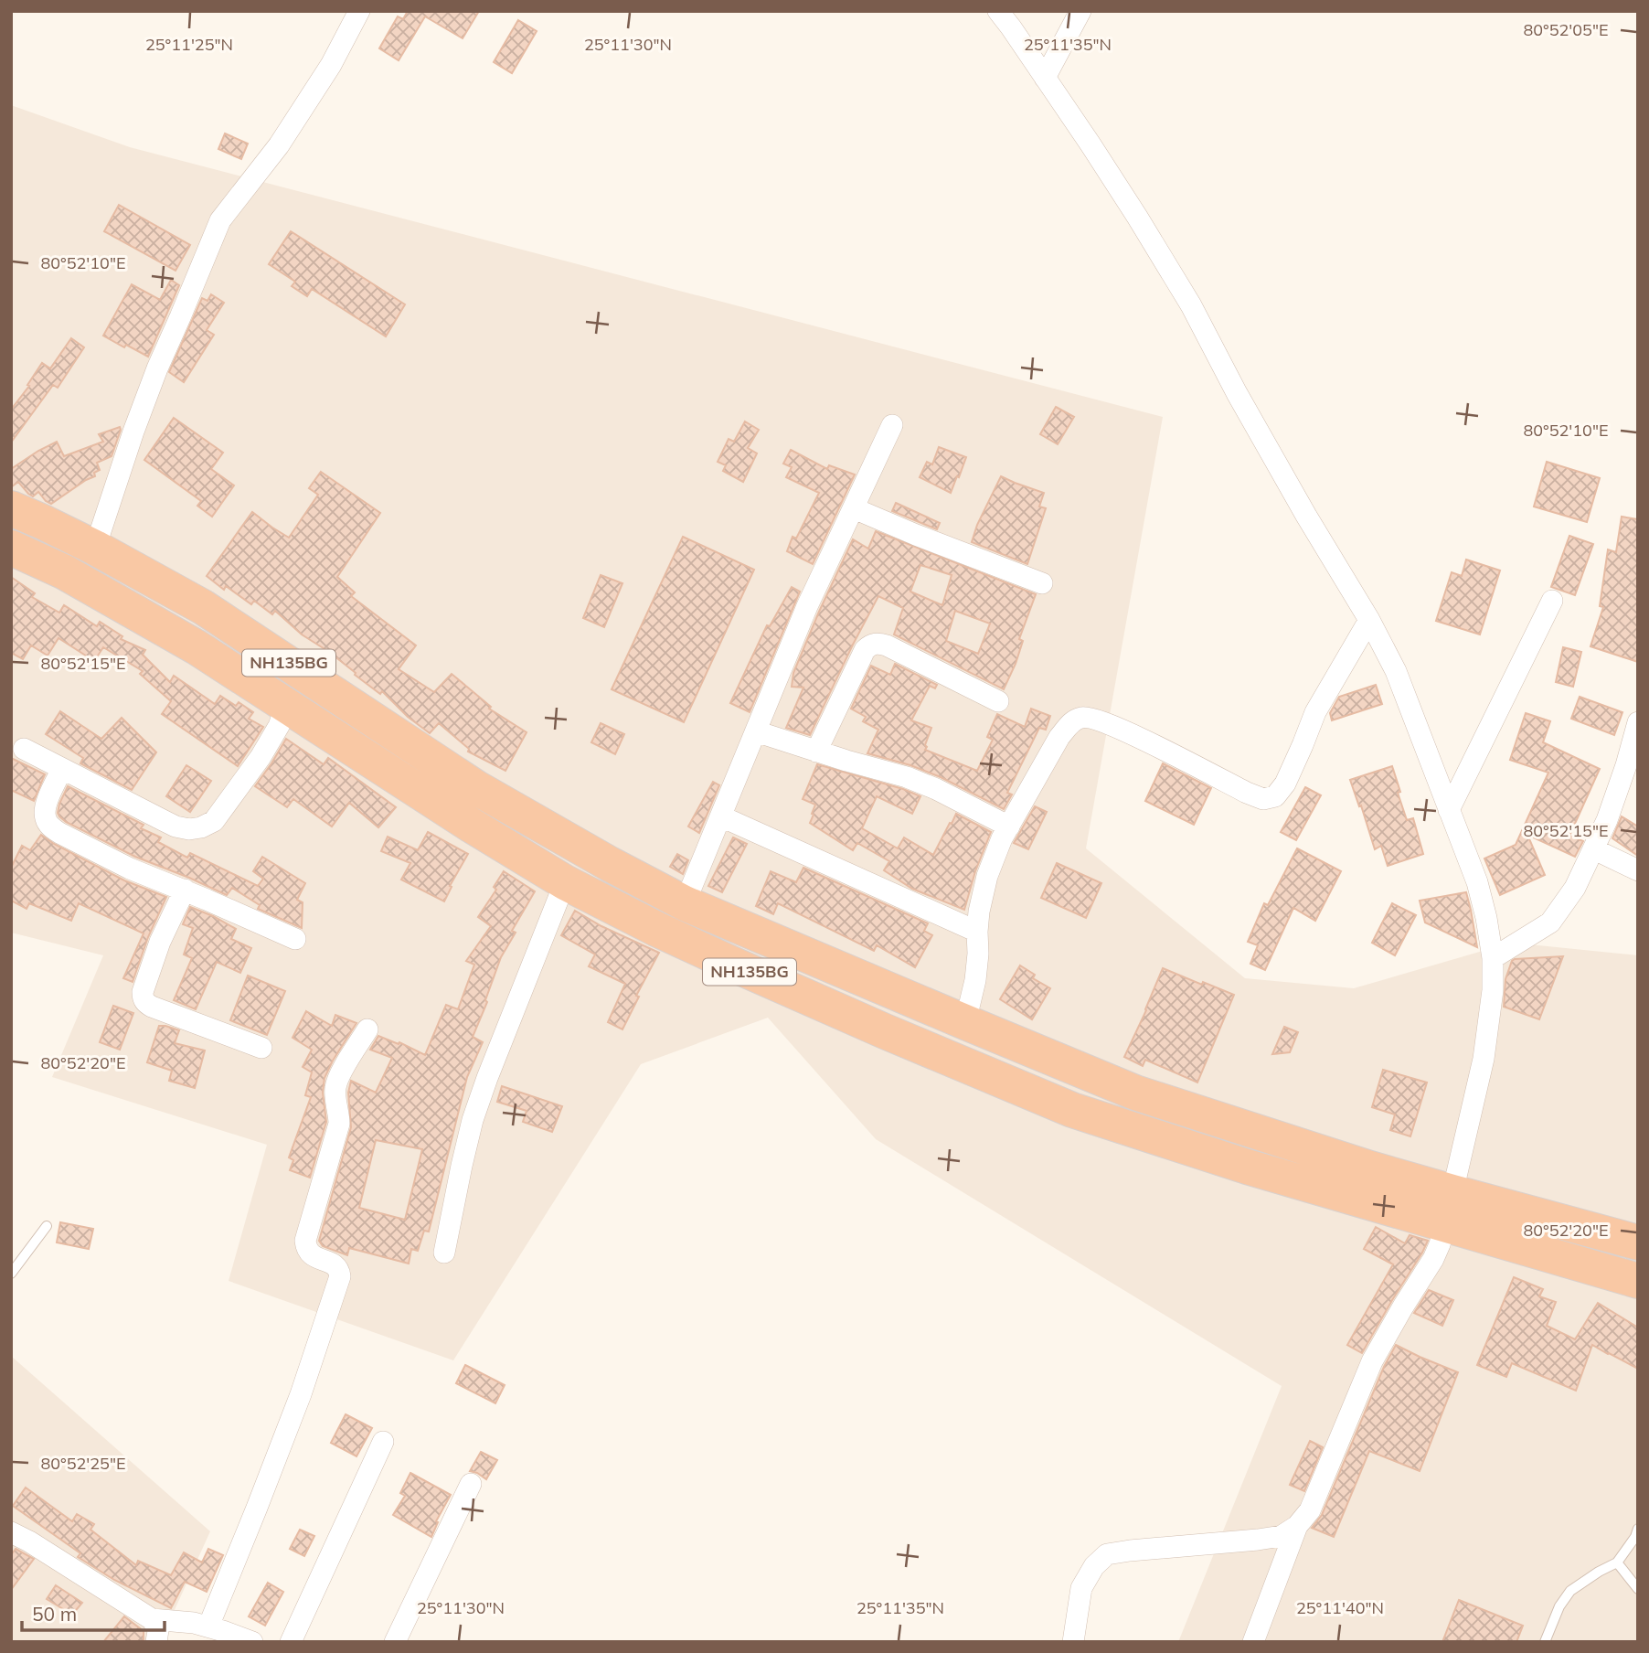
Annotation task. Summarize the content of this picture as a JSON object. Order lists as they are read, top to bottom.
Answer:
{
  "streets": {
    "highway": ["NH135BG"]
  },
  "scale_bar": "50 m",
  "coordinates": [
    "80°52'05\"E",
    "25°11'25\"N",
    "25°11'30\"N",
    "25°11'35\"N",
    "80°52'10\"E",
    "80°52'15\"E",
    "80°52'20\"E",
    "80°52'25\"E",
    "25°11'40\"N"
  ]
}
